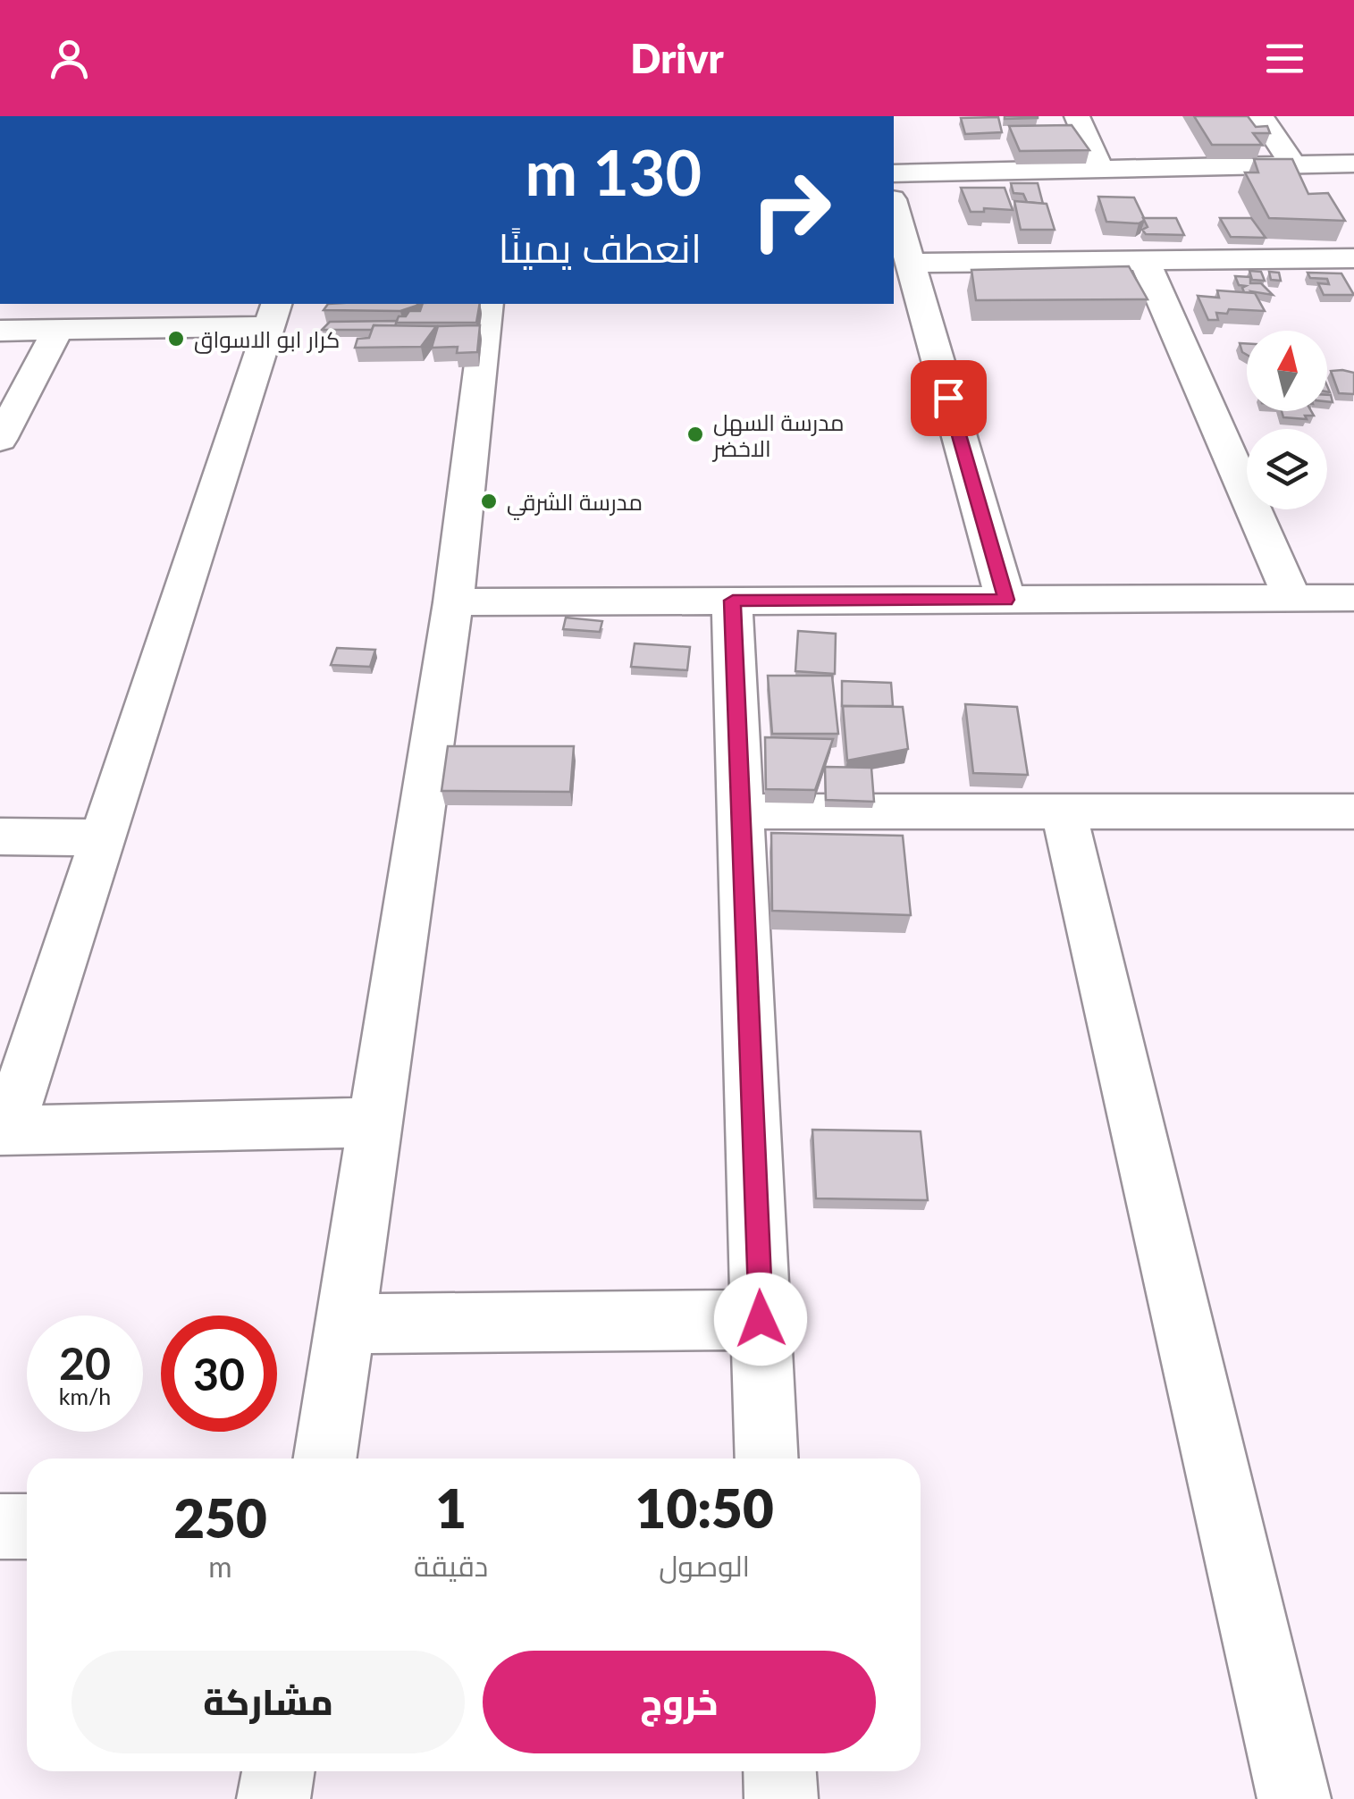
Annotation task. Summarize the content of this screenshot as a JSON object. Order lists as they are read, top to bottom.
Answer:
{
  "places": ["كرار ابو الاسواق", "مدرسة السهل الاخضر", "مدرسة الشرقي"],
  "north": "top",
  "page": {
    "header": "Drivr",
    "turn": ["130 m", "انعطف يمينًا"],
    "speed": "20 km/h",
    "limit": "30",
    "eta": [
      "10:50",
      "الوصول",
      "1",
      "دقيقة",
      "250",
      "m"
    ],
    "buttons": ["خروج", "مشاركة"]
  }
}
